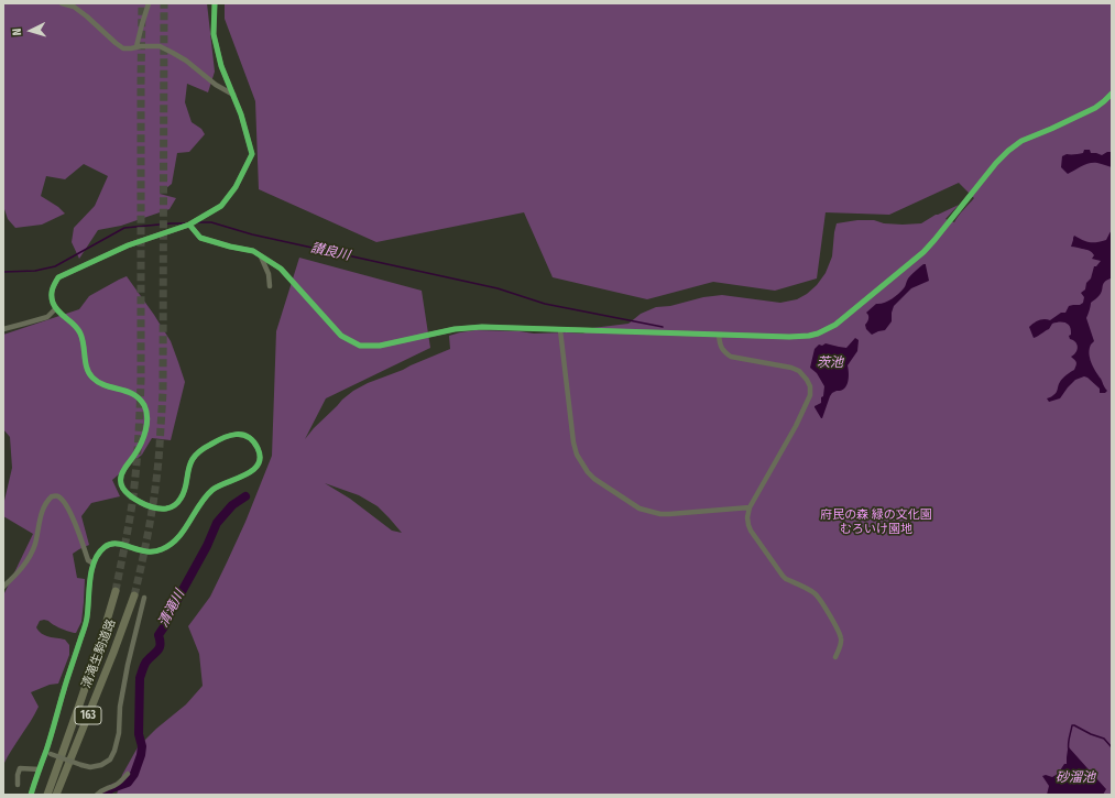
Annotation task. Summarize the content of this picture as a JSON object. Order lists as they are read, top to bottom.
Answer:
{
  "streets": {
    "highway": ["清滝生駒道路", "163"]
  },
  "water": [
    "讃良川",
    "茨池",
    "清滝川",
    "砂溜池"
  ],
  "parks": ["府民の森 緑の文化園 むろいけ園地"],
  "north": "left"
}
